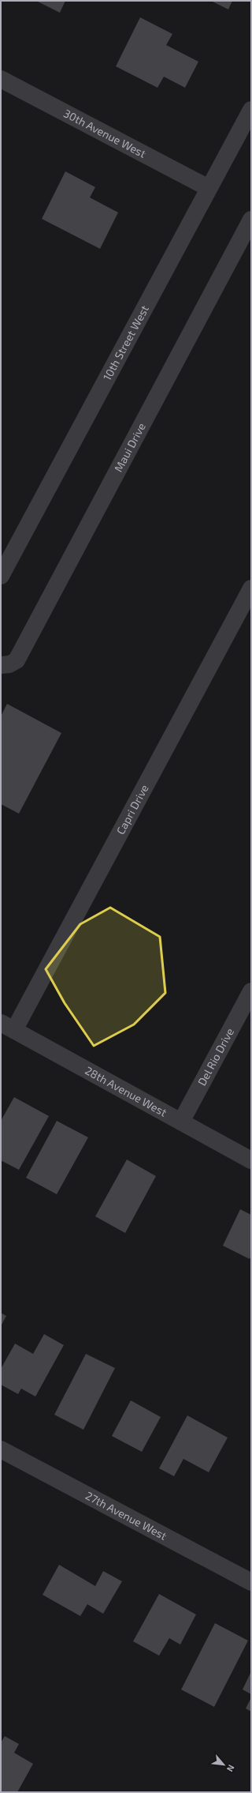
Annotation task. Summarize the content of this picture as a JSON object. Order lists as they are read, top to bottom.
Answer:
{
  "streets": {
    "street": [
      "30th Avenue West",
      "10th Street West",
      "Maui Drive",
      "Capri Drive",
      "Del Rio Drive",
      "28th Avenue West",
      "27th Avenue West"
    ]
  },
  "crossings": [
    ["30th Avenue West", "10th Street West"],
    ["Capri Drive", "28th Avenue West"],
    ["Del Rio Drive", "28th Avenue West"]
  ],
  "north": "bottom right"
}
